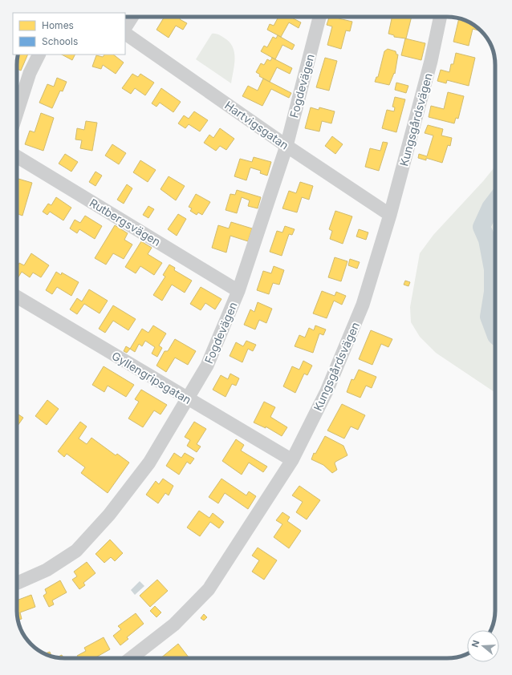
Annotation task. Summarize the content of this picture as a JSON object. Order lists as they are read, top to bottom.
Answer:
{
  "streets": {
    "street": [
      "Fogdevägen",
      "Kungsgårdsvägen",
      "Hartvigsgatan",
      "Rutbergsvägen",
      "Gyllengripsgatan"
    ]
  },
  "crossings": [
    ["Fogdevägen", "Hartvigsgatan"],
    ["Fogdevägen", "Rutbergsvägen"],
    ["Fogdevägen", "Gyllengripsgatan"],
    ["Kungsgårdsvägen", "Hartvigsgatan"],
    ["Kungsgårdsvägen", "Gyllengripsgatan"]
  ],
  "legend": ["Homes", "Schools"],
  "north": "left"
}
